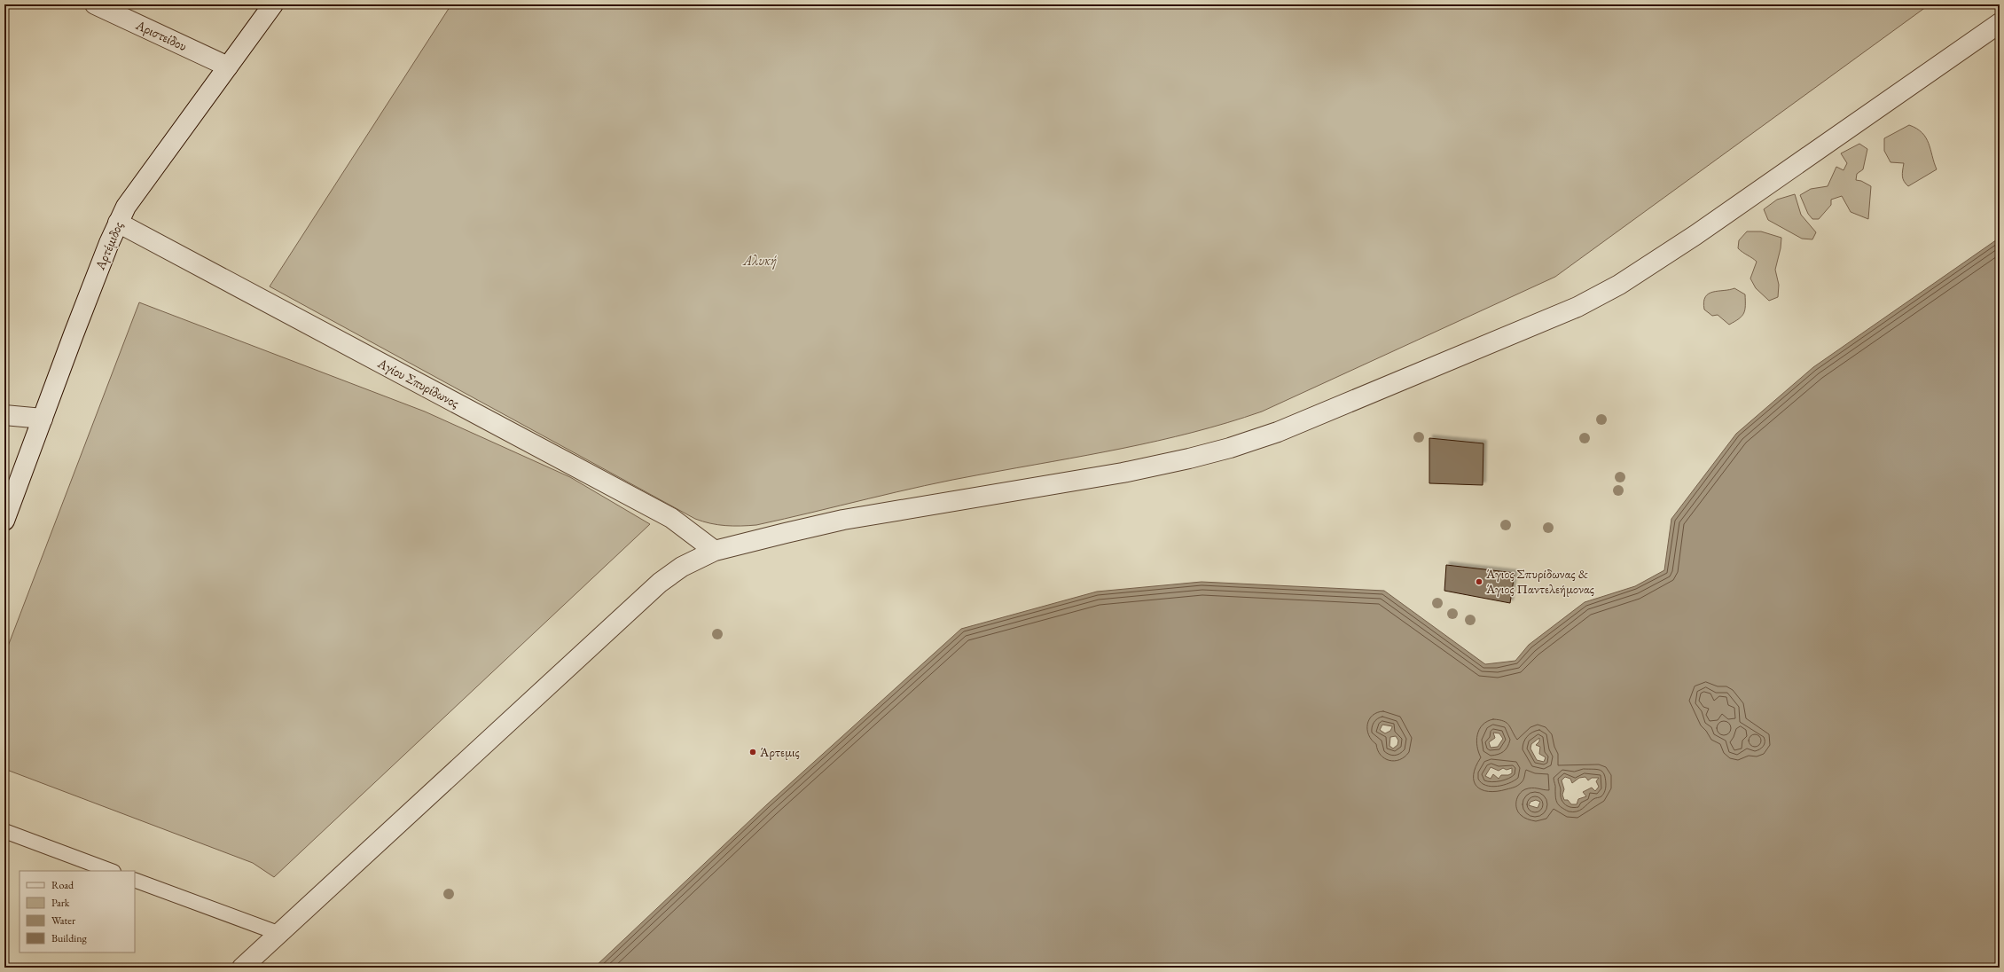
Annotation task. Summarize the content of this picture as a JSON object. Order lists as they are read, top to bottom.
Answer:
{
  "streets": {
    "street": ["Αριστείδου", "Αρτέμιδος", "Αγίου Σπυρίδωνος"]
  },
  "crossings": [
    ["Αριστείδου", "Αρτέμιδος"],
    ["Αρτέμιδος", "Αγίου Σπυρίδωνος"]
  ],
  "parks": ["Αλυκή"],
  "places": ["Άγιος Σπυρίδωνας & Άγιος Παντελεήμονας", "Άρτεμις"],
  "legend": [
    "Road",
    "Park",
    "Water",
    "Building"
  ]
}
